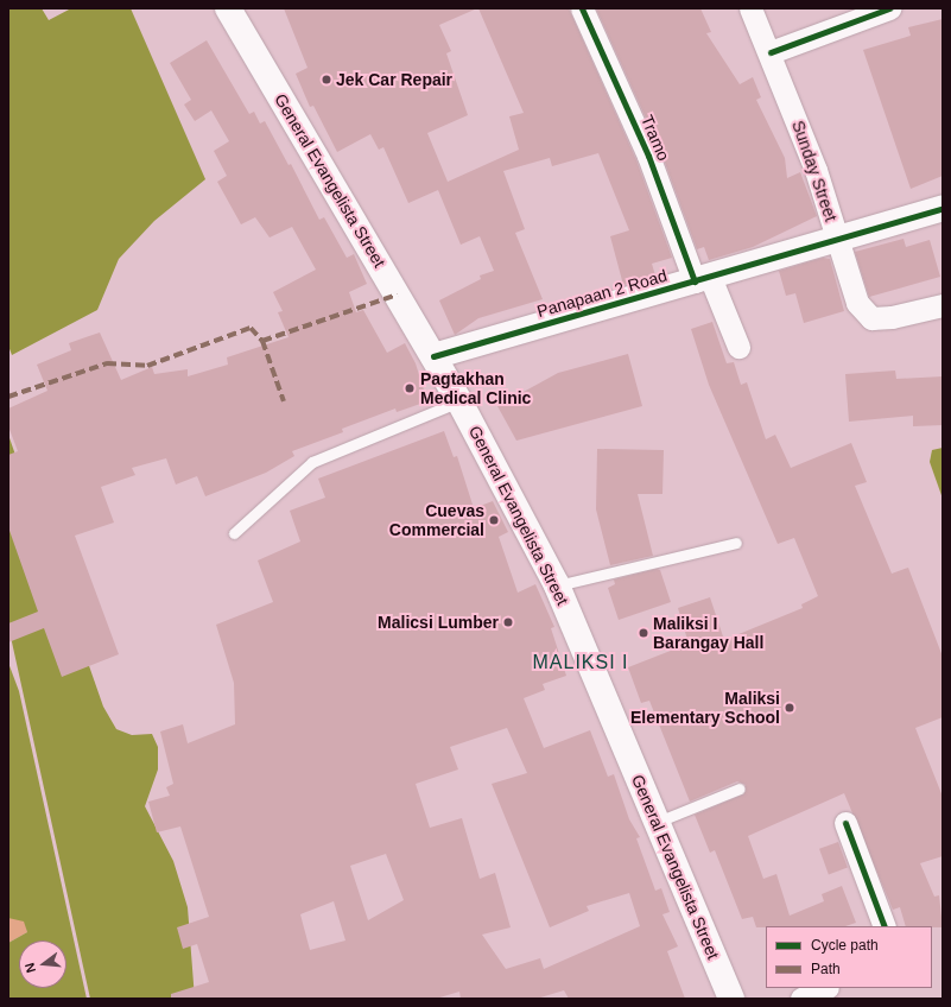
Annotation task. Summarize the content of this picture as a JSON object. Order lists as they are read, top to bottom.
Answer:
{
  "streets": {
    "main road": ["General Evangelista Street", "Panapaan 2 Road"],
    "street": ["Tramo", "Sunday Street"]
  },
  "crossings": [
    ["Tramo", "Panapaan 2 Road"],
    ["Sunday Street", "Panapaan 2 Road"],
    ["General Evangelista Street", "Panapaan 2 Road"]
  ],
  "districts": ["MALIKSI I"],
  "places": [
    "Jek Car Repair",
    "Pagtakhan Medical Clinic",
    "Cuevas Commercial",
    "Malicsi Lumber",
    "Maliksi I Barangay Hall",
    "Maliksi Elementary School"
  ],
  "legend": ["Cycle path", "Path"],
  "north": "left"
}
